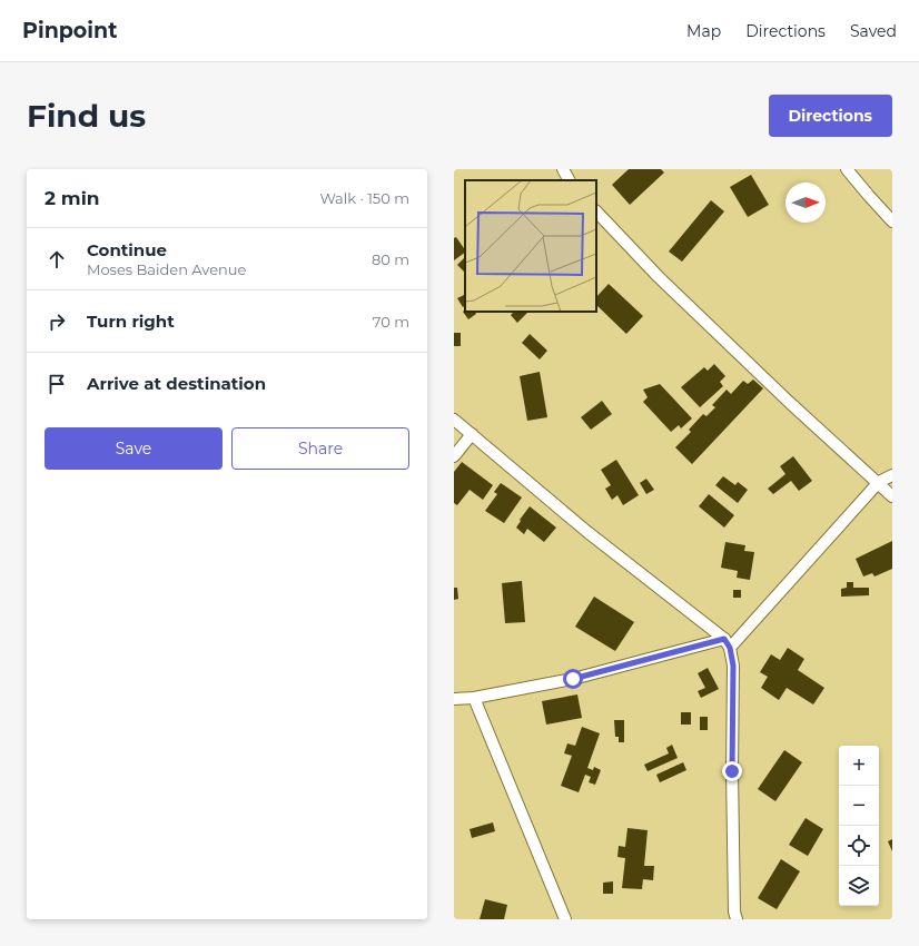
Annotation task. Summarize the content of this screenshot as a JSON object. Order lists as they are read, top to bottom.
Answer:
{
  "north": "right",
  "page": {
    "header": "Pinpoint",
    "nav": ["Map", "Directions", "Saved"],
    "buttons": [
      "Directions",
      ["Save", "Share"]
    ],
    "title": "Find us",
    "heading": ["2 min", "Walk · 150 m"],
    "list": [
      ["Continue", "Moses Baiden Avenue", "80 m"],
      ["Turn right", "70 m"],
      "Arrive at destination"
    ],
    "map_buttons": ["+", "−"]
  }
}
